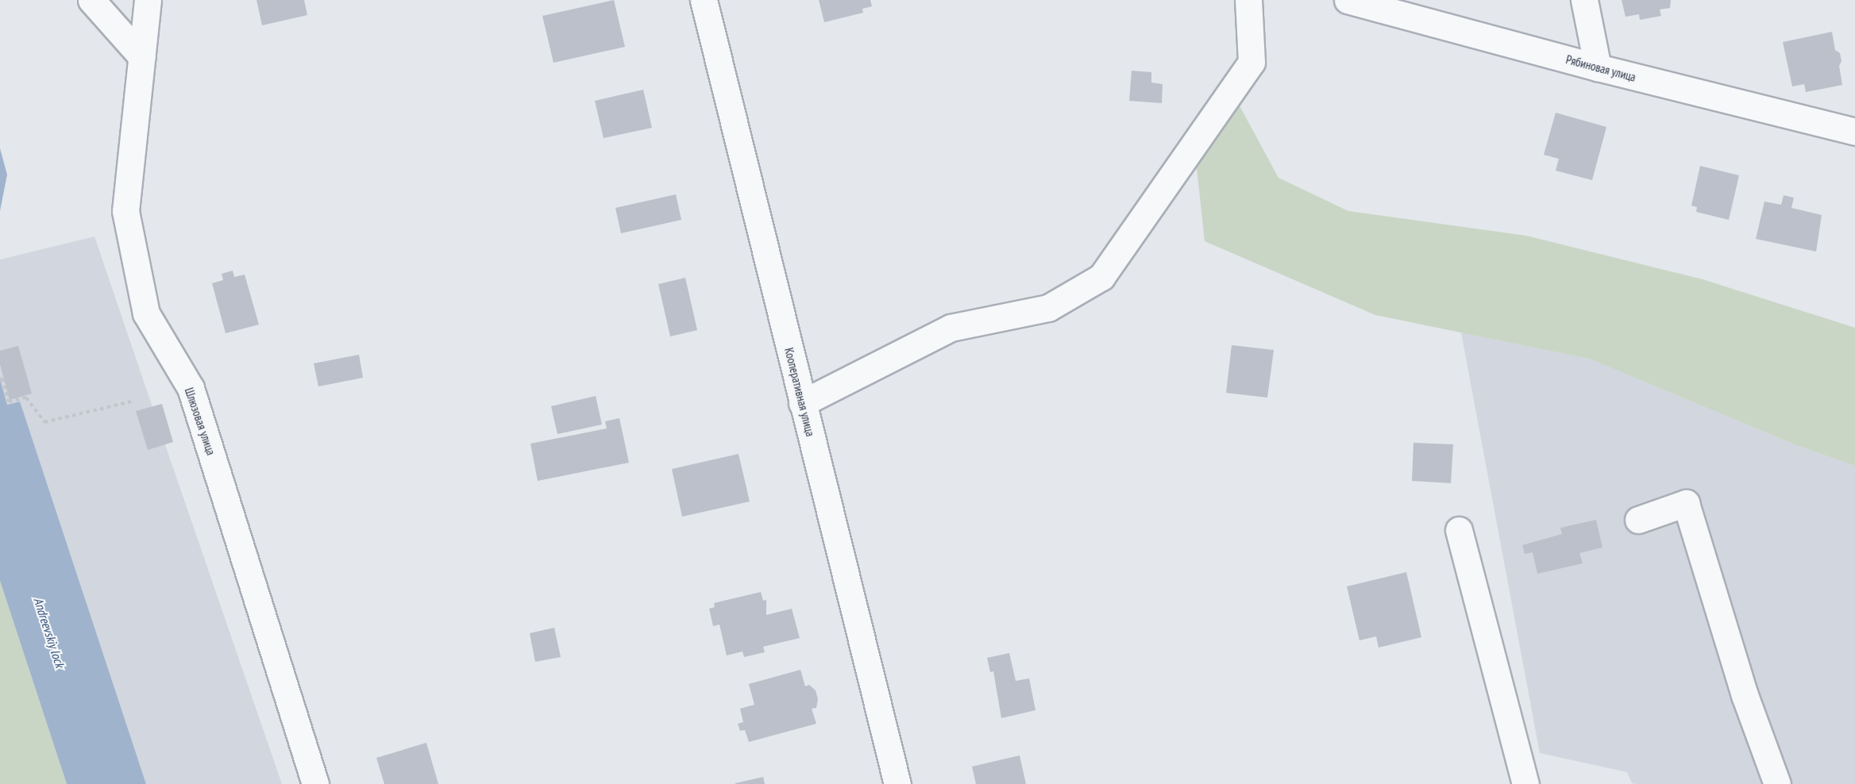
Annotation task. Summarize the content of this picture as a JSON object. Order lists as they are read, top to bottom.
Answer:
{
  "streets": {
    "street": ["Рябиновая улица", "Кооперативная улица", "Шлюзовая улица"]
  },
  "water": ["Andreevskiy lock"]
}
